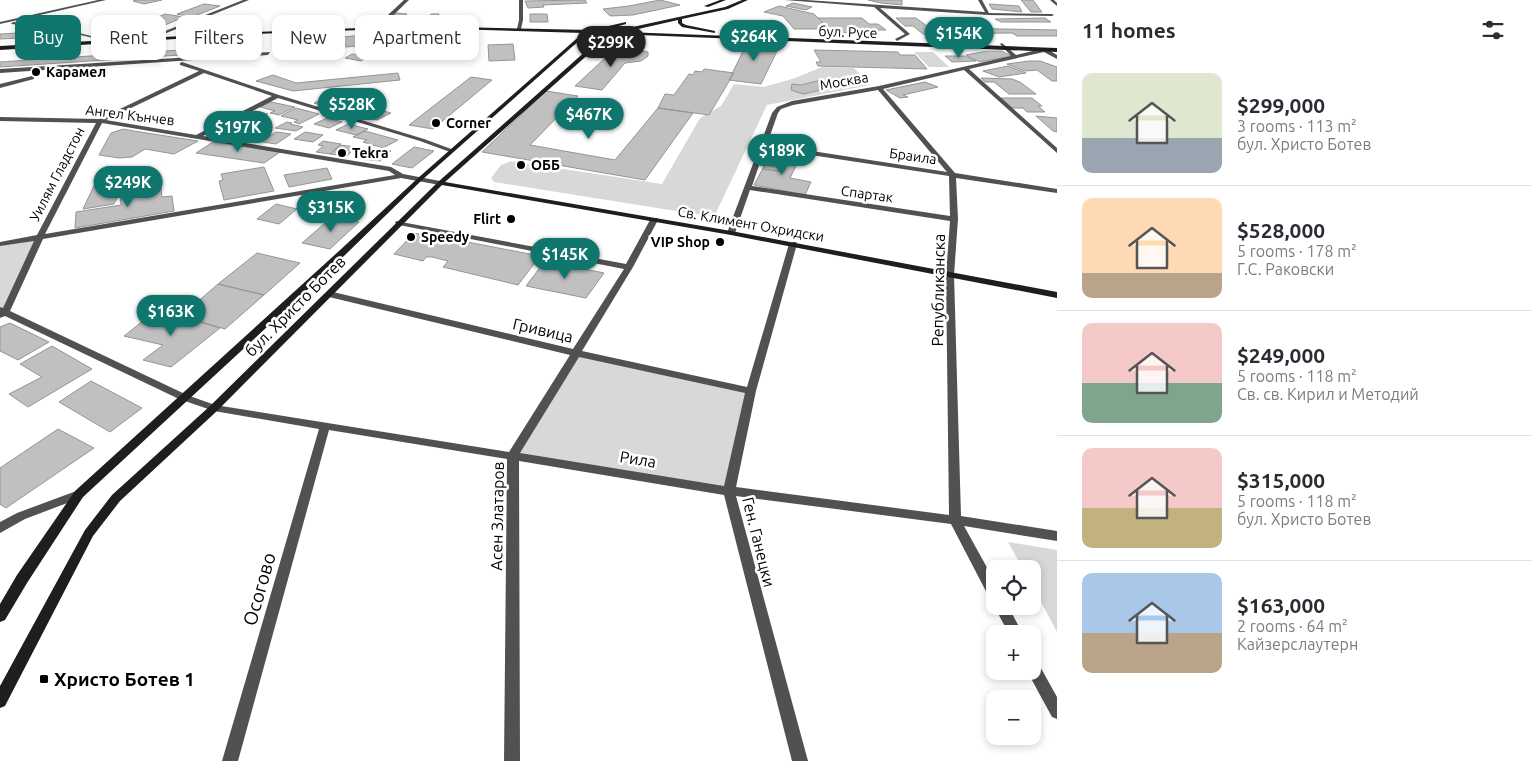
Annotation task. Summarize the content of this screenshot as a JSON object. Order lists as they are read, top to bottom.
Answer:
{
  "streets": {
    "main road": ["бул. Русе", "Св. Климент Охридски", "бул. Христо Ботев"],
    "street": [
      "Москва",
      "Ангел Кънчев",
      "Браила",
      "Уилям Гладстон",
      "Спартак",
      "Републиканска",
      "Гривица",
      "Рила",
      "Асен Златаров",
      "Ген. Ганецки",
      "Осогово"
    ]
  },
  "crossings": [
    ["бул. Русе", "Москва"],
    ["бул. Русе", "бул. Христо Ботев"],
    ["Москва", "Браила"],
    ["Москва", "Спартак"],
    ["Москва", "Св. Климент Охридски"],
    ["Ангел Кънчев", "Уилям Гладстон"],
    ["Браила", "Републиканска"],
    ["Уилям Гладстон", "Рила"],
    ["Спартак", "Републиканска"],
    ["Св. Климент Охридски", "Републиканска"],
    ["Св. Климент Охридски", "бул. Христо Ботев"],
    ["Св. Климент Охридски", "Асен Златаров"],
    ["Св. Климент Охридски", "Ген. Ганецки"],
    ["Републиканска", "Рила"],
    ["бул. Христо Ботев", "Гривица"],
    ["бул. Христо Ботев", "Рила"],
    ["Гривица", "Асен Златаров"],
    ["Гривица", "Ген. Ганецки"],
    ["Рила", "Асен Златаров"],
    ["Рила", "Ген. Ганецки"],
    ["Рила", "Осогово"]
  ],
  "places": {
    "other": [
      "Карамел",
      "Corner",
      "Tekra",
      "ОББ",
      "Flirt",
      "Speedy",
      "VIP Shop"
    ],
    "transit": ["Христо Ботев 1"]
  },
  "page": {
    "heading": "11 homes",
    "chip": [
      "Buy",
      "Rent",
      "Filters",
      "New",
      "Apartment"
    ],
    "price": [
      "$154K",
      "$264K",
      "$299K",
      "$528K",
      "$467K",
      "$197K",
      "$189K",
      "$249K",
      "$315K",
      "$145K",
      "$163K"
    ],
    "list": [
      {
        "name": "$299,000",
        "note": "3 rooms · 113 m² · бул. Христо Ботев"
      },
      {
        "name": "$528,000",
        "note": "5 rooms · 178 m² · Г.С. Раковски"
      },
      {
        "name": "$249,000",
        "note": "5 rooms · 118 m² · Св. св. Кирил и Методий"
      },
      {
        "name": "$315,000",
        "note": "5 rooms · 118 m² · бул. Христо Ботев"
      },
      {
        "name": "$163,000",
        "note": "2 rooms · 64 m² · Кайзерслаутерн"
      }
    ],
    "map_buttons": ["+", "−"]
  }
}
